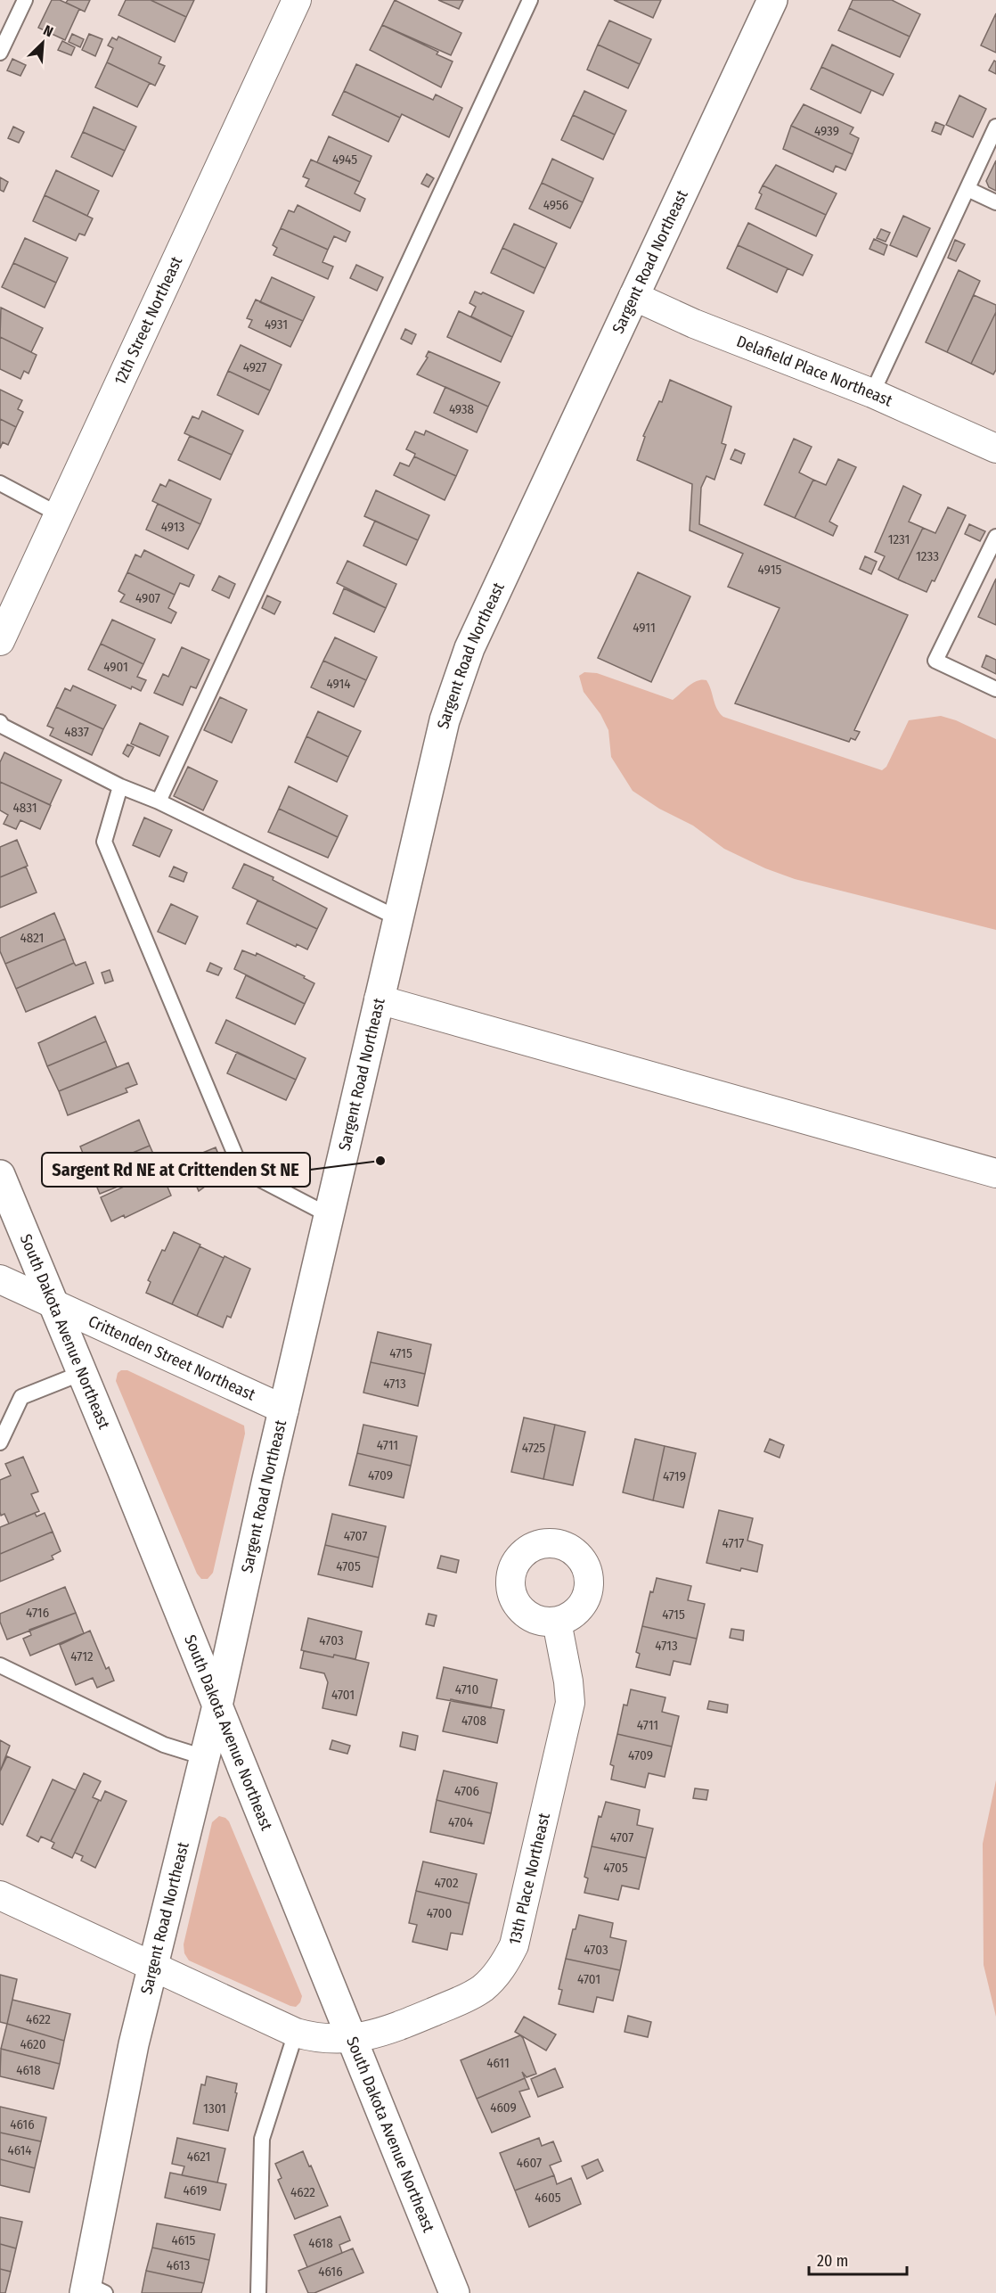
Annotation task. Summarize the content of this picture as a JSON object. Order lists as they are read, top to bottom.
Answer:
{
  "streets": {
    "main road": ["Sargent Road Northeast", "South Dakota Avenue Northeast"],
    "street": [
      "12th Street Northeast",
      "Delafield Place Northeast",
      "Crittenden Street Northeast",
      "13th Place Northeast"
    ]
  },
  "crossings": [
    ["Sargent Road Northeast", "Delafield Place Northeast"],
    ["Sargent Road Northeast", "South Dakota Avenue Northeast"],
    ["Sargent Road Northeast", "Crittenden Street Northeast"],
    ["Sargent Road Northeast", "13th Place Northeast"],
    ["South Dakota Avenue Northeast", "Crittenden Street Northeast"],
    ["South Dakota Avenue Northeast", "13th Place Northeast"]
  ],
  "places": ["Sargent Rd NE at Crittenden St NE"],
  "house_numbers": [
    "4939",
    "4945",
    "4956",
    "4931",
    "4927",
    "4938",
    "4913",
    "1231",
    "1233",
    "4915",
    "4907",
    "4911",
    "4901",
    "4914",
    "4837",
    "4831",
    "4821",
    "4715",
    "4713",
    "4711",
    "4725",
    "4709",
    "4719",
    "4707",
    "4717",
    "4705",
    "4716",
    "4715",
    "4703",
    "4713",
    "4712",
    "4710",
    "4701",
    "4708",
    "4711",
    "4709",
    "4706",
    "4704",
    "4707",
    "4705",
    "4702",
    "4700",
    "4703",
    "4701",
    "4622",
    "4620",
    "4611",
    "4618",
    "4609",
    "1301",
    "4616",
    "4614",
    "4621",
    "4607",
    "4619",
    "4622",
    "4605",
    "4615",
    "4618",
    "4613",
    "4616"
  ],
  "scale_bar": "20 m",
  "north": "top right"
}
